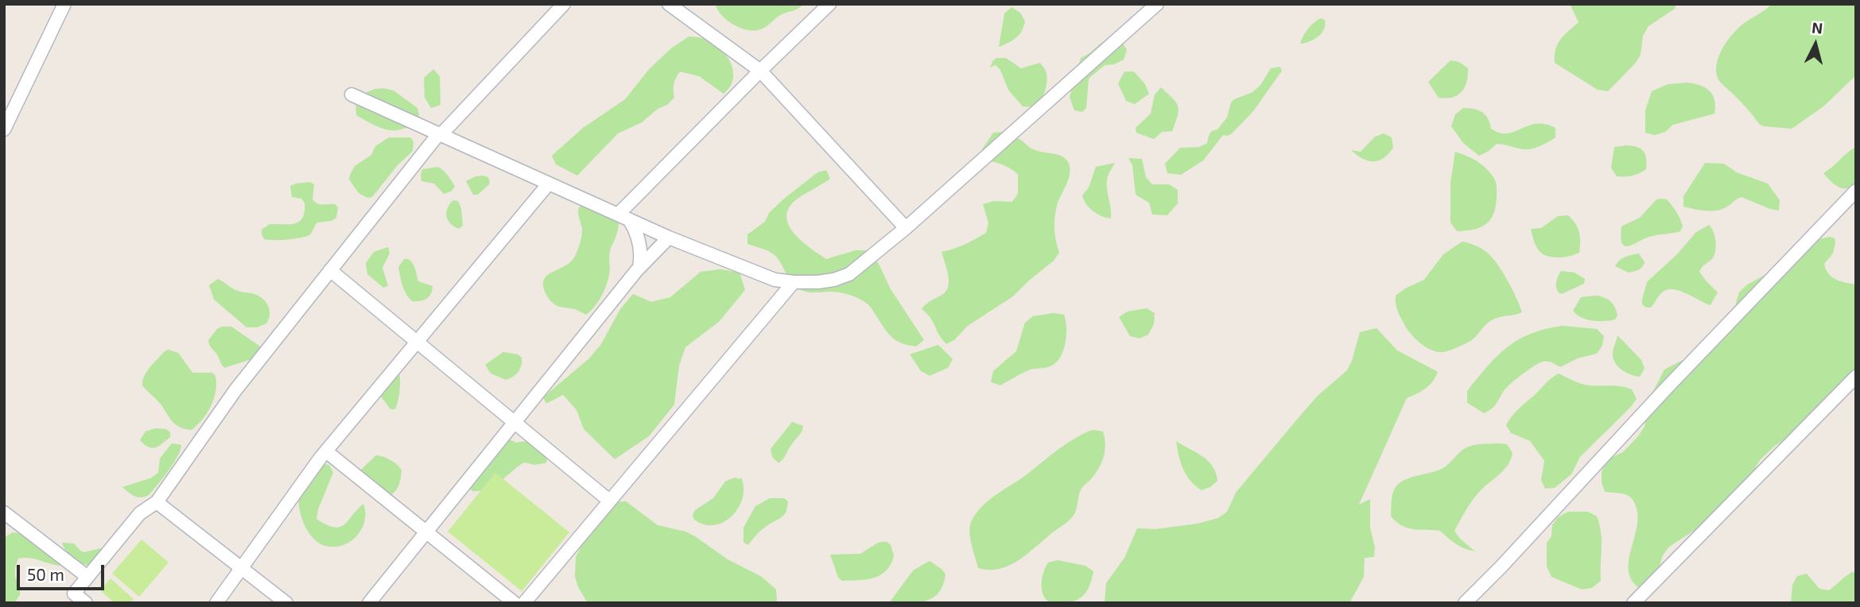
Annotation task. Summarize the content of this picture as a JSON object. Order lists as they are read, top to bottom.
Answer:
{
  "scale_bar": "50 m",
  "north": "top"
}
